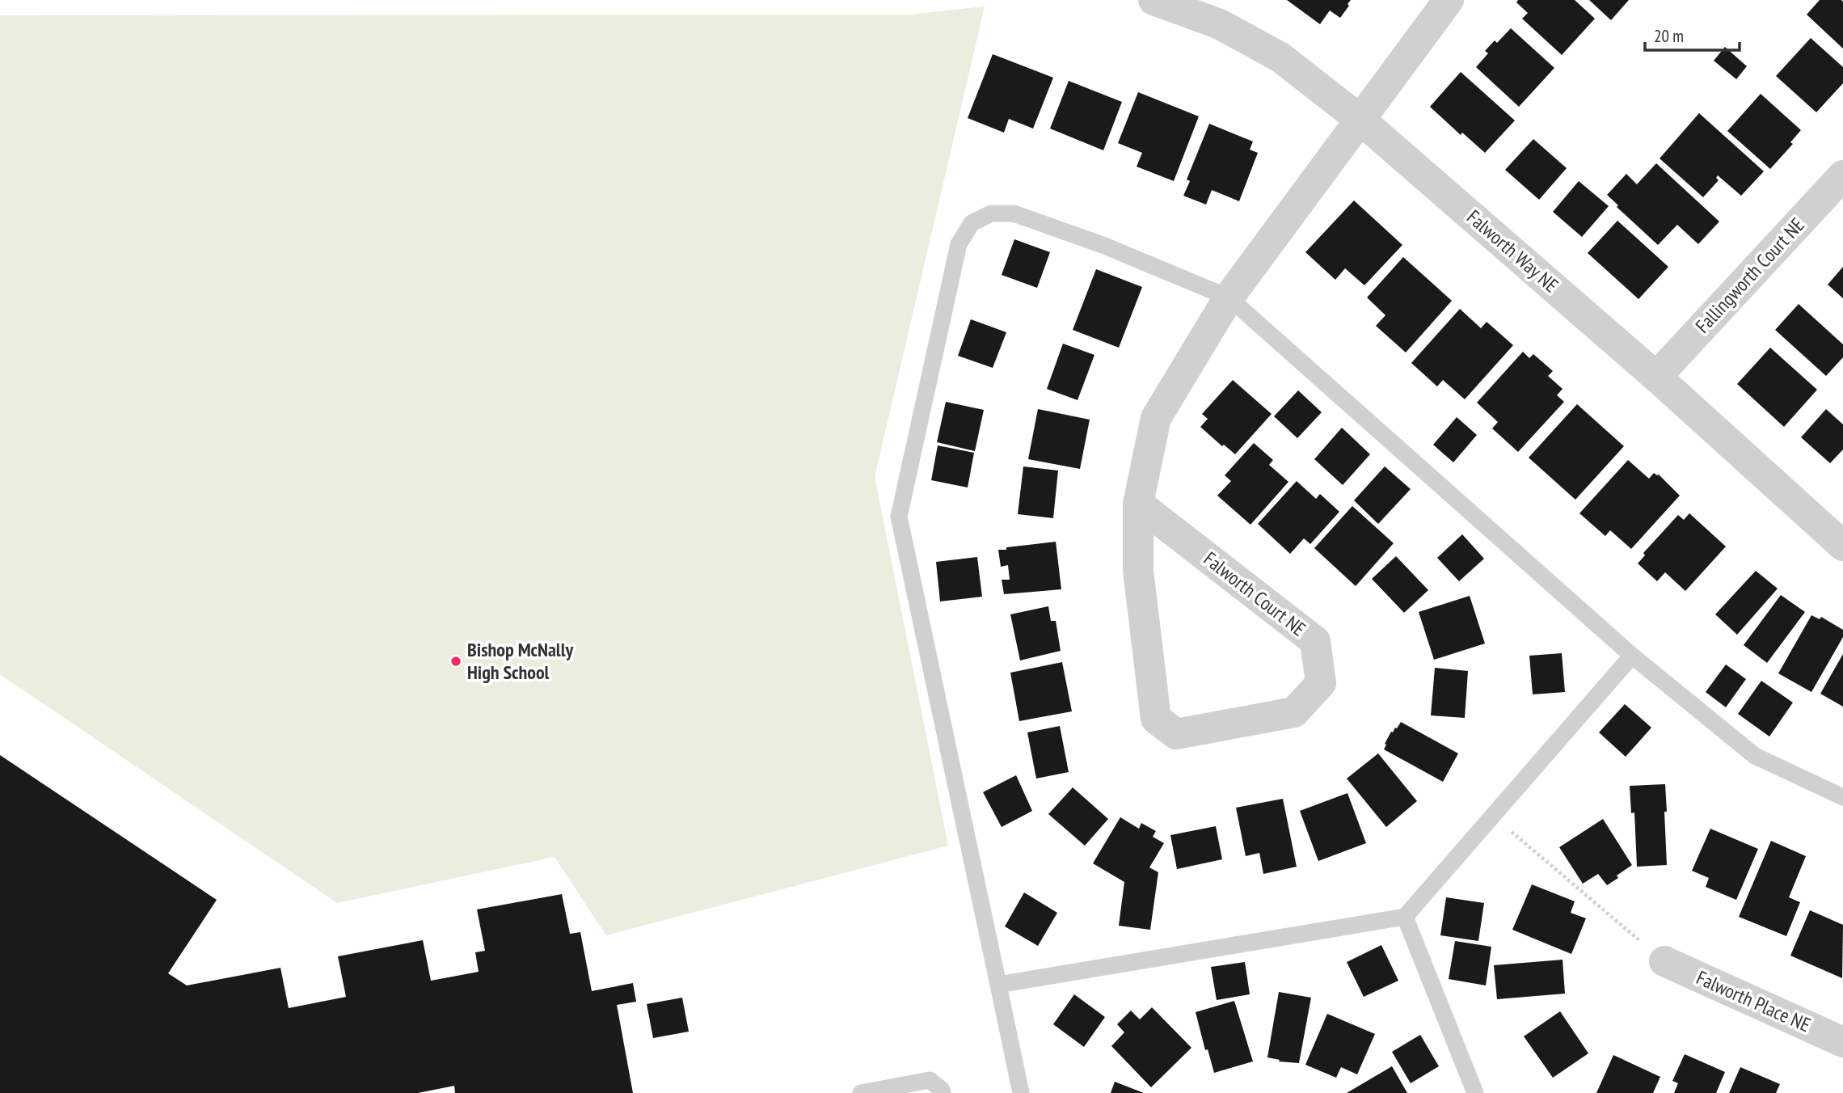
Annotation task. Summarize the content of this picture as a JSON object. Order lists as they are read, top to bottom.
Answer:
{
  "streets": {
    "street": [
      "Falworth Way NE",
      "Fallingworth Court NE",
      "Falworth Court NE",
      "Falworth Place NE"
    ]
  },
  "crossings": [
    ["Falworth Way NE", "Fallingworth Court NE"],
    ["Falworth Way NE", "Falworth Court NE"]
  ],
  "places": ["Bishop McNally High School"],
  "scale_bar": "20 m"
}
